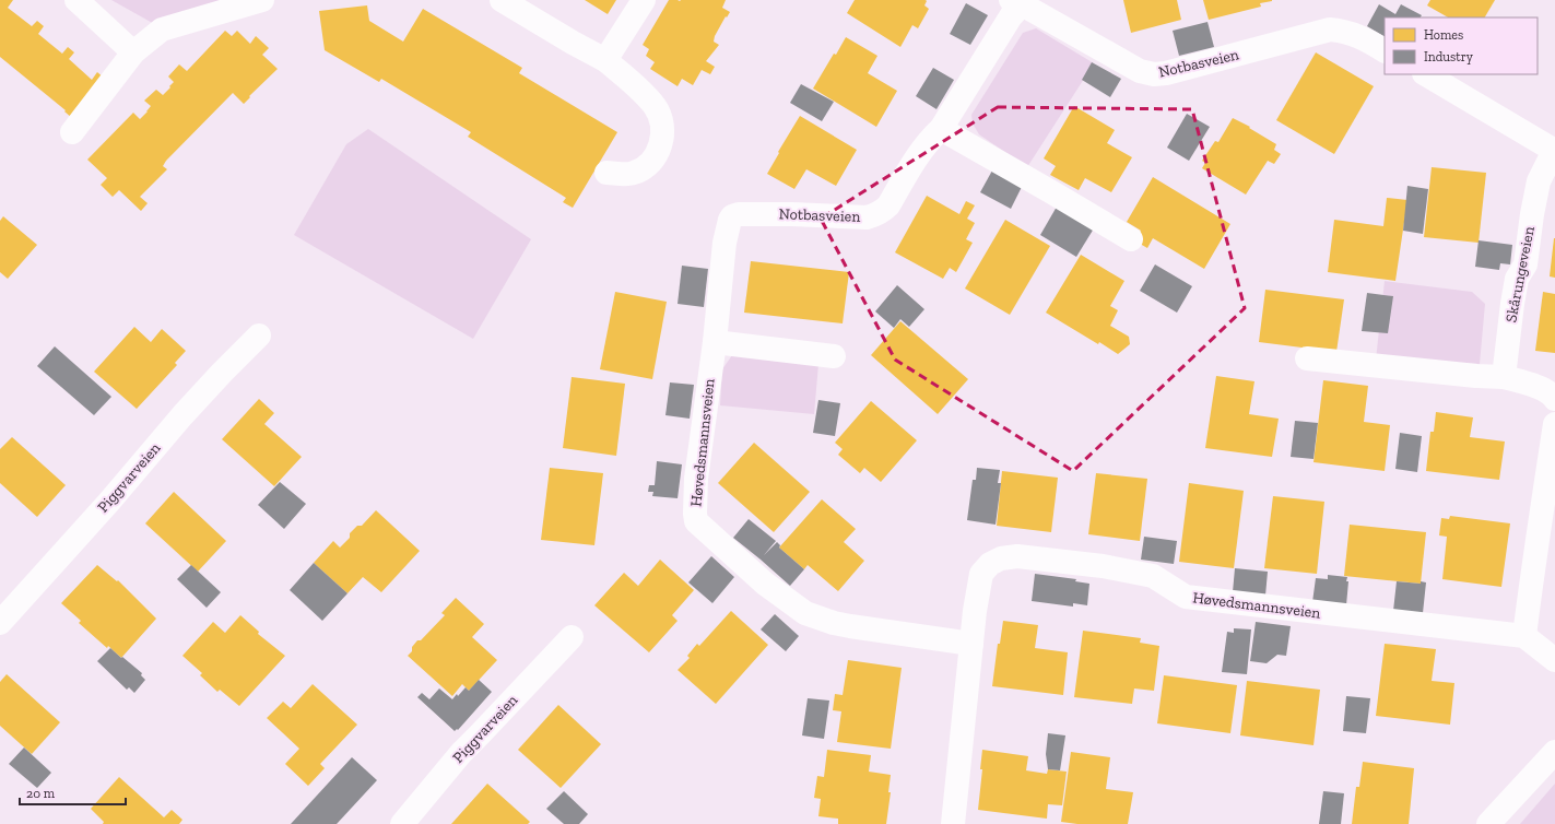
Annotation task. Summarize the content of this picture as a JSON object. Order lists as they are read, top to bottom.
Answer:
{
  "streets": {
    "street": [
      "Notbasveien",
      "Skårungeveien",
      "Høvedsmannsveien",
      "Piggvarveien"
    ]
  },
  "crossings": [
    ["Notbasveien", "Høvedsmannsveien"]
  ],
  "legend": ["Homes", "Industry"],
  "scale_bar": "20 m"
}
